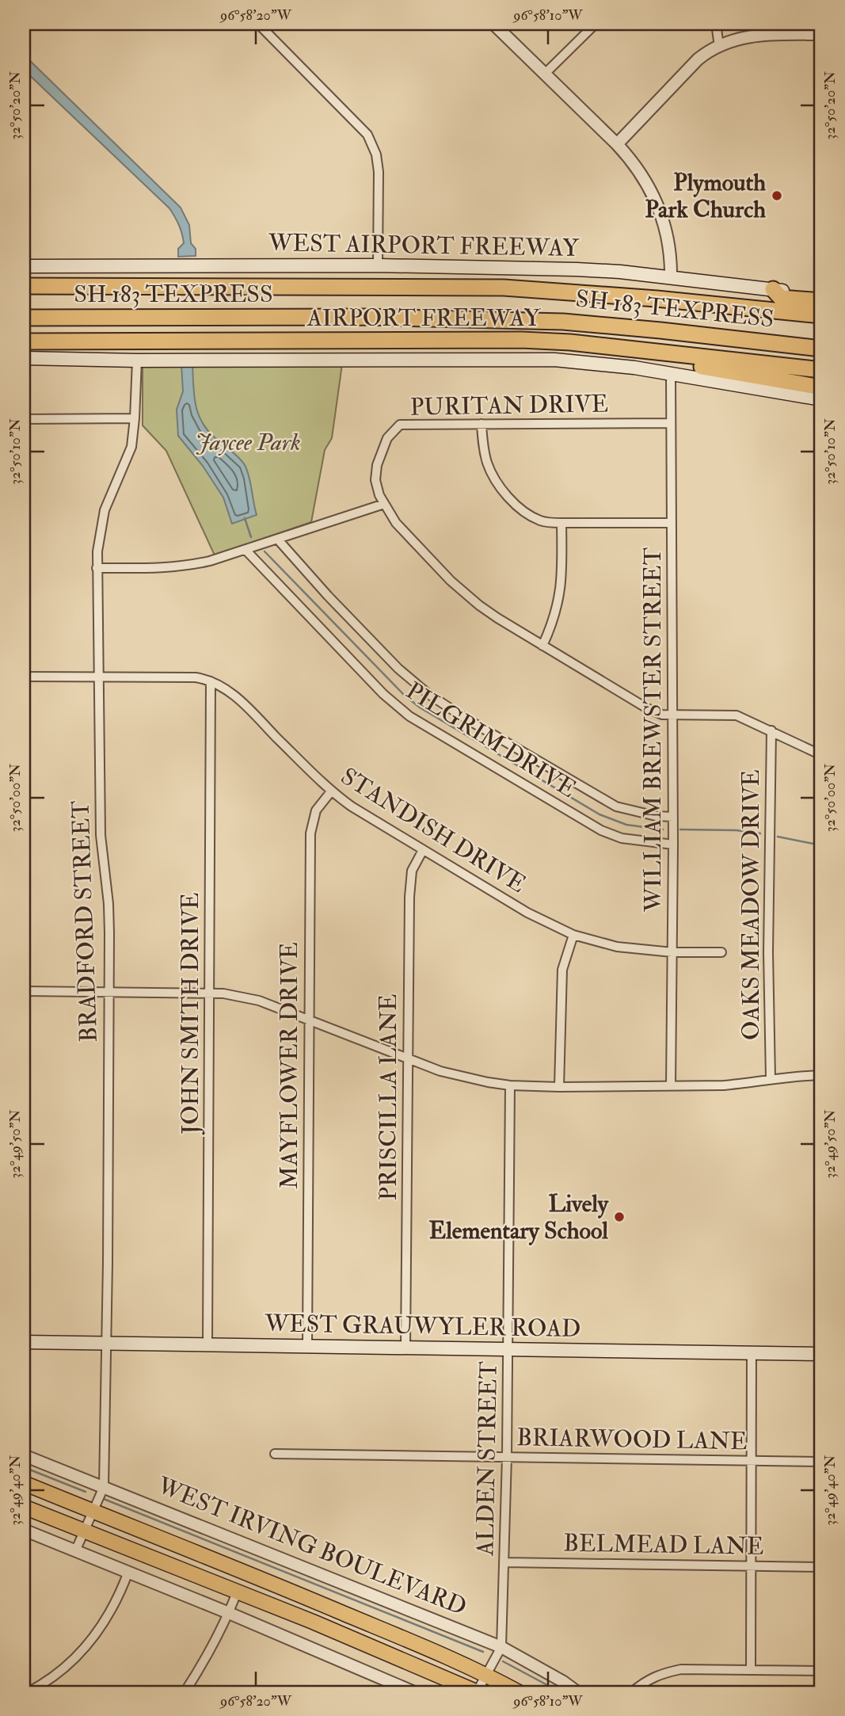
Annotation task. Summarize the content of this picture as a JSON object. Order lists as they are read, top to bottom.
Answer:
{
  "streets": {
    "highway": ["SH 183 TEXPRESS", "AIRPORT FREEWAY"],
    "main road": ["WEST AIRPORT FREEWAY", "WEST GRAUWYLER ROAD", "WEST IRVING BOULEVARD"],
    "street": [
      "PURITAN DRIVE",
      "WILLIAM BREWSTER STREET",
      "PILGRIM DRIVE",
      "STANDISH DRIVE",
      "OAKS MEADOW DRIVE",
      "BRADFORD STREET",
      "JOHN SMITH DRIVE",
      "MAYFLOWER DRIVE",
      "PRISCILLA LANE",
      "BRIARWOOD LANE",
      "ALDEN STREET",
      "BELMEAD LANE"
    ]
  },
  "crossings": [
    ["PURITAN DRIVE", "WILLIAM BREWSTER STREET"],
    ["PURITAN DRIVE", "OAKS MEADOW DRIVE"],
    ["WILLIAM BREWSTER STREET", "PILGRIM DRIVE"],
    ["WILLIAM BREWSTER STREET", "STANDISH DRIVE"],
    ["STANDISH DRIVE", "BRADFORD STREET"],
    ["STANDISH DRIVE", "JOHN SMITH DRIVE"],
    ["STANDISH DRIVE", "MAYFLOWER DRIVE"],
    ["STANDISH DRIVE", "PRISCILLA LANE"],
    ["BRADFORD STREET", "WEST GRAUWYLER ROAD"],
    ["BRADFORD STREET", "WEST IRVING BOULEVARD"],
    ["JOHN SMITH DRIVE", "WEST GRAUWYLER ROAD"],
    ["MAYFLOWER DRIVE", "WEST GRAUWYLER ROAD"],
    ["PRISCILLA LANE", "WEST GRAUWYLER ROAD"],
    ["WEST GRAUWYLER ROAD", "ALDEN STREET"],
    ["BRIARWOOD LANE", "ALDEN STREET"],
    ["ALDEN STREET", "BELMEAD LANE"],
    ["ALDEN STREET", "WEST IRVING BOULEVARD"]
  ],
  "parks": ["Jaycee Park"],
  "places": ["Plymouth Park Church", "Lively Elementary School"],
  "coordinates": [
    "96°58'20\"W",
    "96°58'10\"W",
    "32°50'20\"N",
    "32°50'10\"N",
    "32°50'00\"N",
    "32°49'50\"N",
    "32°49'40\"N"
  ]
}
